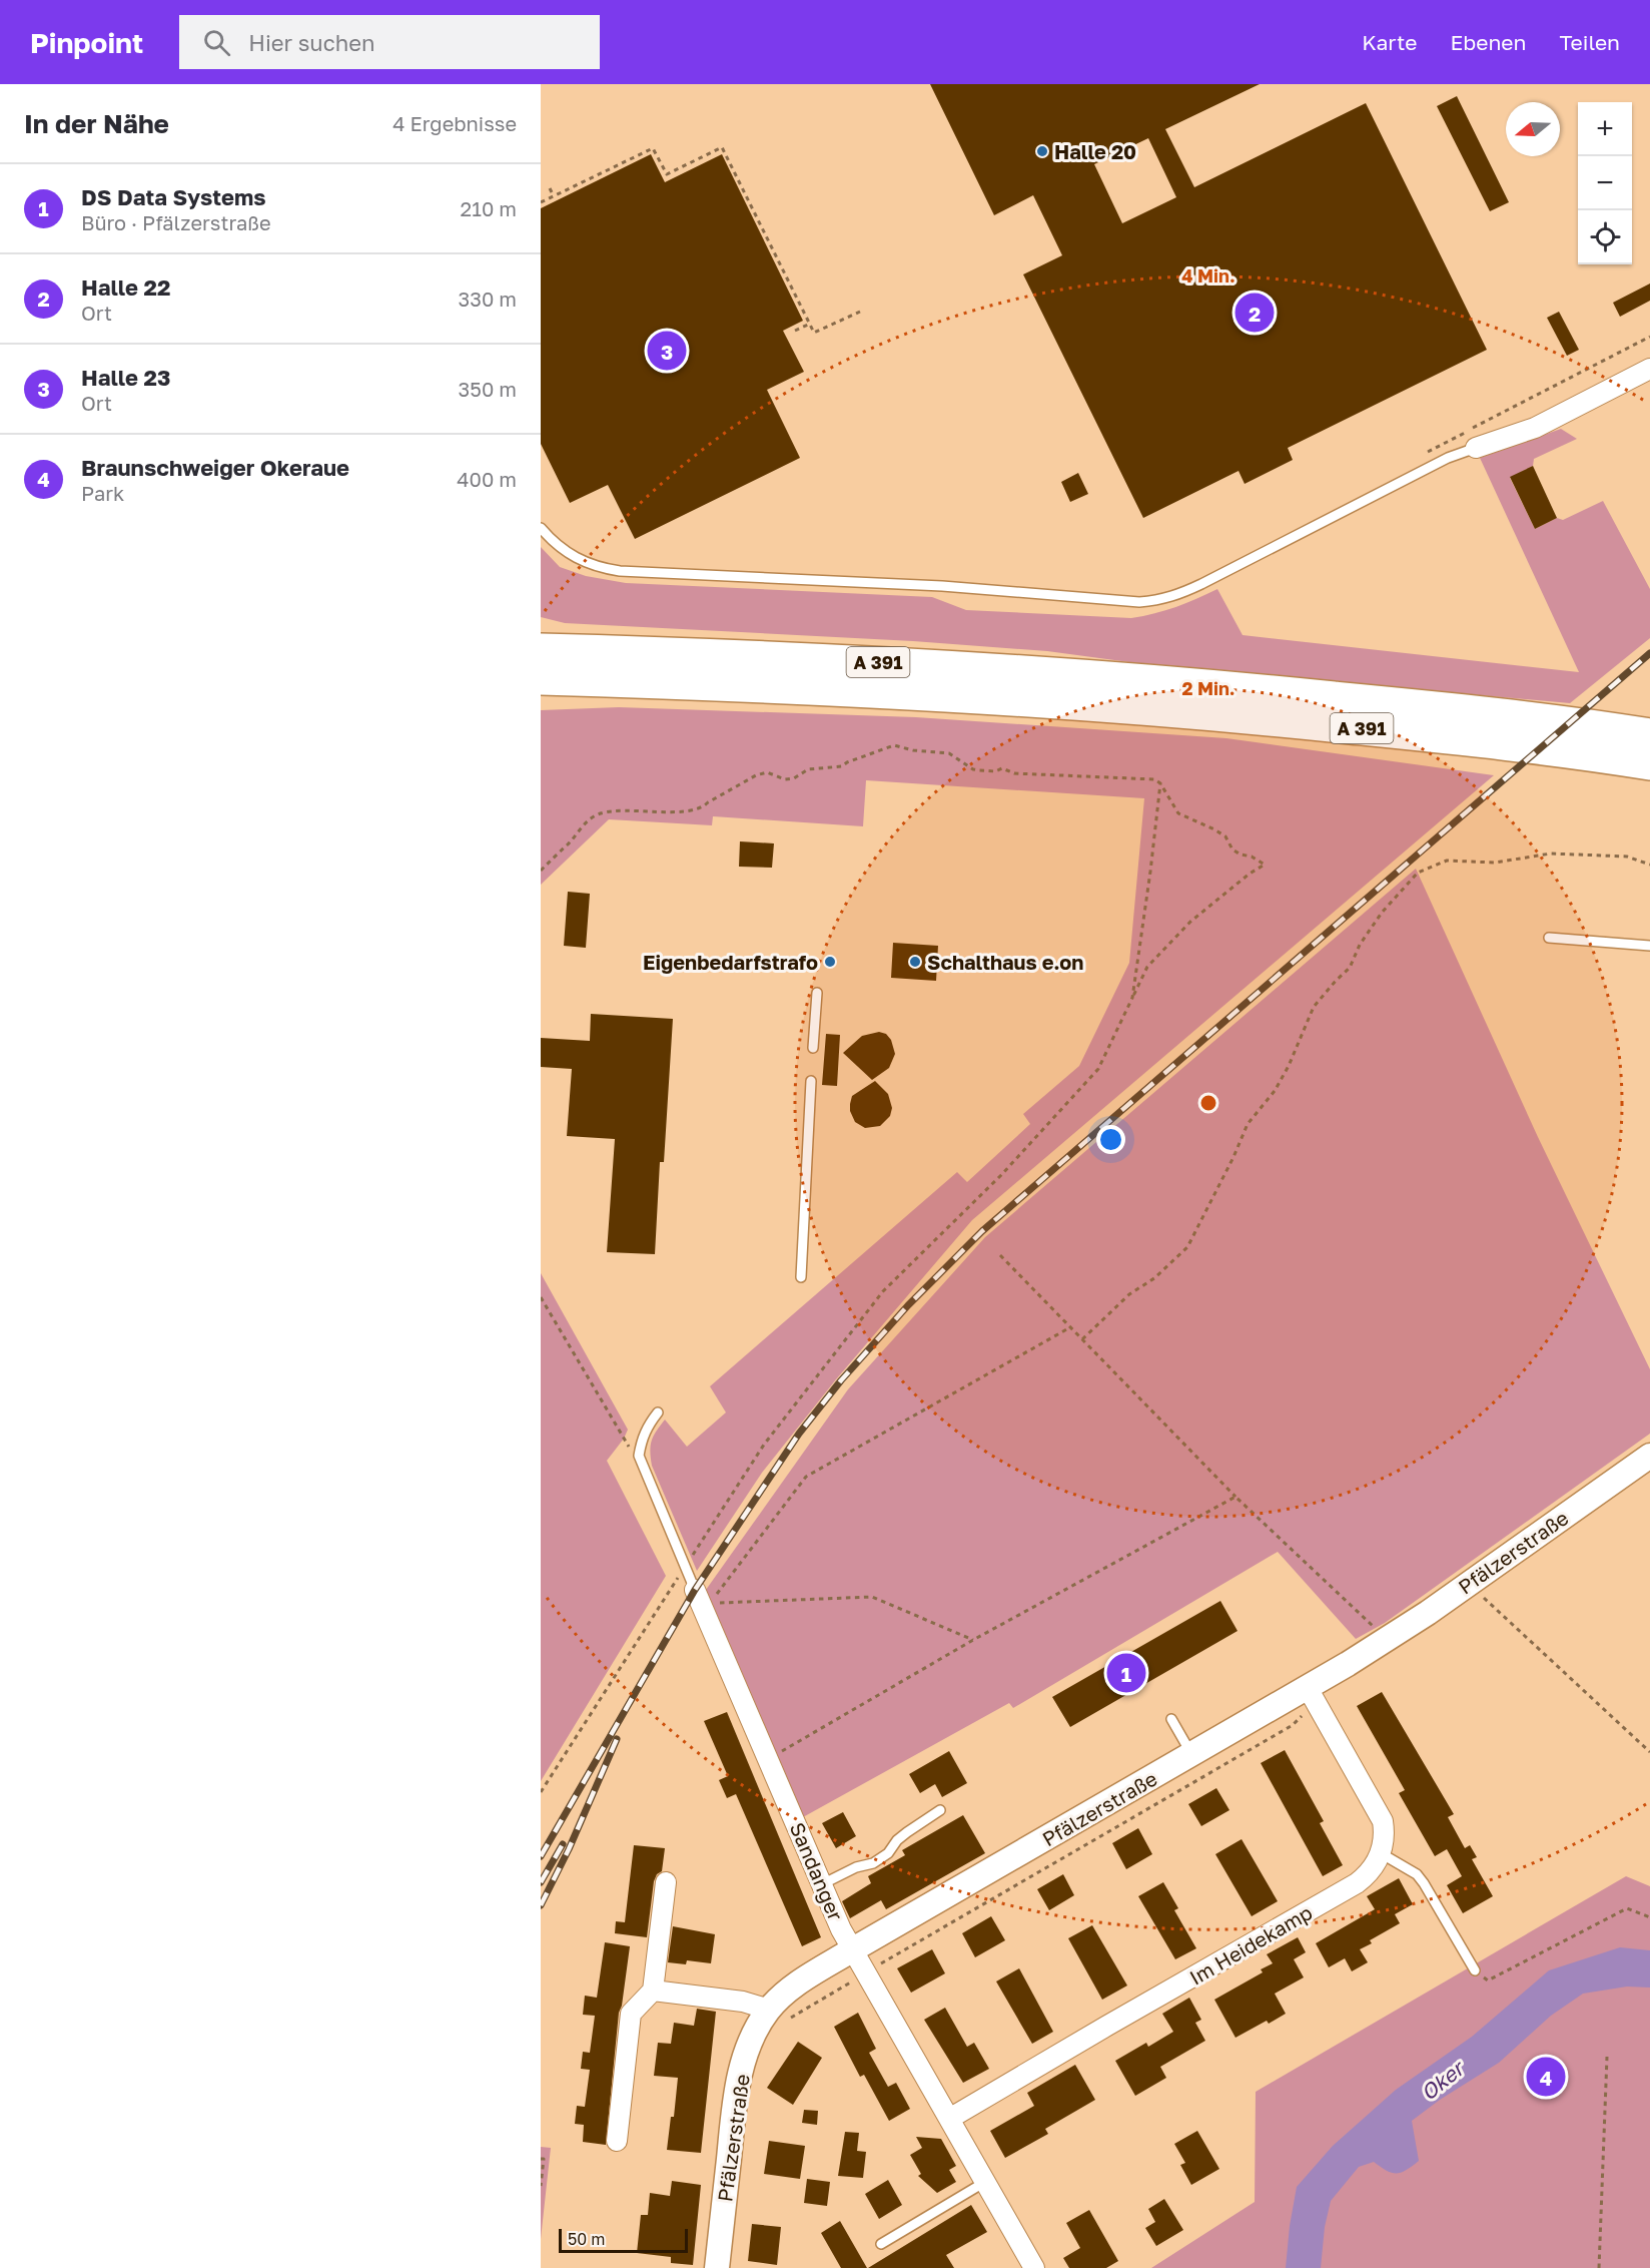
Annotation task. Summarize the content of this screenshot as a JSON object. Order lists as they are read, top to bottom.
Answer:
{
  "streets": {
    "highway": ["A 391"],
    "street": ["Pfälzerstraße", "Sandanger", "Im Heidekamp"]
  },
  "crossings": [
    ["Pfälzerstraße", "Sandanger"],
    ["Sandanger", "Im Heidekamp"]
  ],
  "water": ["Oker"],
  "places": ["Halle 20", "Eigenbedarfstrafo", "Schalthaus e.on"],
  "scale_bar": "50 m",
  "north": "left",
  "page": {
    "header": "Pinpoint",
    "search": "Hier suchen",
    "nav": ["Karte", "Ebenen", "Teilen"],
    "heading": ["In der Nähe", "4 Ergebnisse"],
    "map_buttons": ["+", "−"],
    "list": [
      {
        "mark": "1",
        "name": "DS Data Systems",
        "note": "Büro · Pfälzerstraße",
        "value": "210 m"
      },
      {
        "mark": "2",
        "name": "Halle 22",
        "note": "Ort",
        "value": "330 m"
      },
      {
        "mark": "3",
        "name": "Halle 23",
        "note": "Ort",
        "value": "350 m"
      },
      {
        "mark": "4",
        "name": "Braunschweiger Okeraue",
        "note": "Park",
        "value": "400 m"
      }
    ],
    "pins": [
      "2",
      "3",
      "1",
      "4"
    ],
    "scale": "50 m"
  },
  "rings": ["4 Min.", "2 Min."]
}
